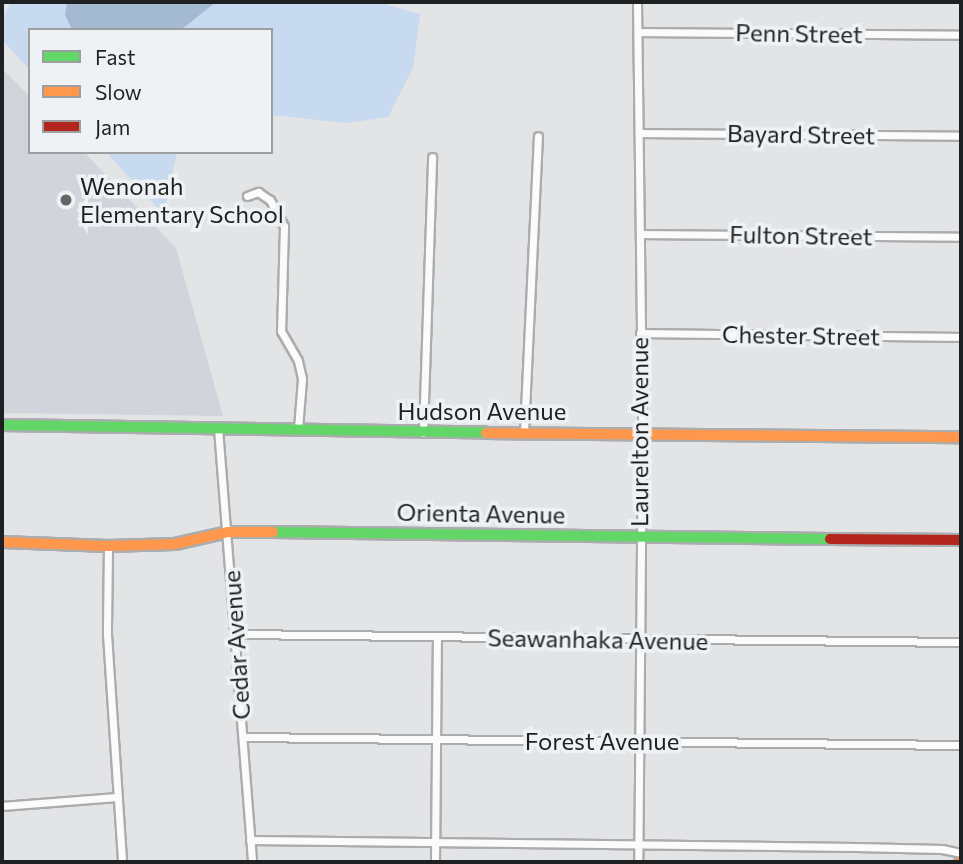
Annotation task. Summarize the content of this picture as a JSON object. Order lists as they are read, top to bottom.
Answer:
{
  "streets": {
    "street": [
      "Penn Street",
      "Bayard Street",
      "Fulton Street",
      "Chester Street",
      "Hudson Avenue",
      "Laurelton Avenue",
      "Orienta Avenue",
      "Seawanhaka Avenue",
      "Cedar Avenue",
      "Forest Avenue"
    ]
  },
  "crossings": [
    ["Penn Street", "Laurelton Avenue"],
    ["Bayard Street", "Laurelton Avenue"],
    ["Fulton Street", "Laurelton Avenue"],
    ["Chester Street", "Laurelton Avenue"],
    ["Hudson Avenue", "Laurelton Avenue"],
    ["Hudson Avenue", "Cedar Avenue"],
    ["Laurelton Avenue", "Orienta Avenue"],
    ["Laurelton Avenue", "Seawanhaka Avenue"],
    ["Laurelton Avenue", "Forest Avenue"],
    ["Orienta Avenue", "Cedar Avenue"],
    ["Seawanhaka Avenue", "Cedar Avenue"],
    ["Cedar Avenue", "Forest Avenue"]
  ],
  "places": ["Wenonah Elementary School"],
  "legend": ["Fast", "Slow", "Jam"]
}
